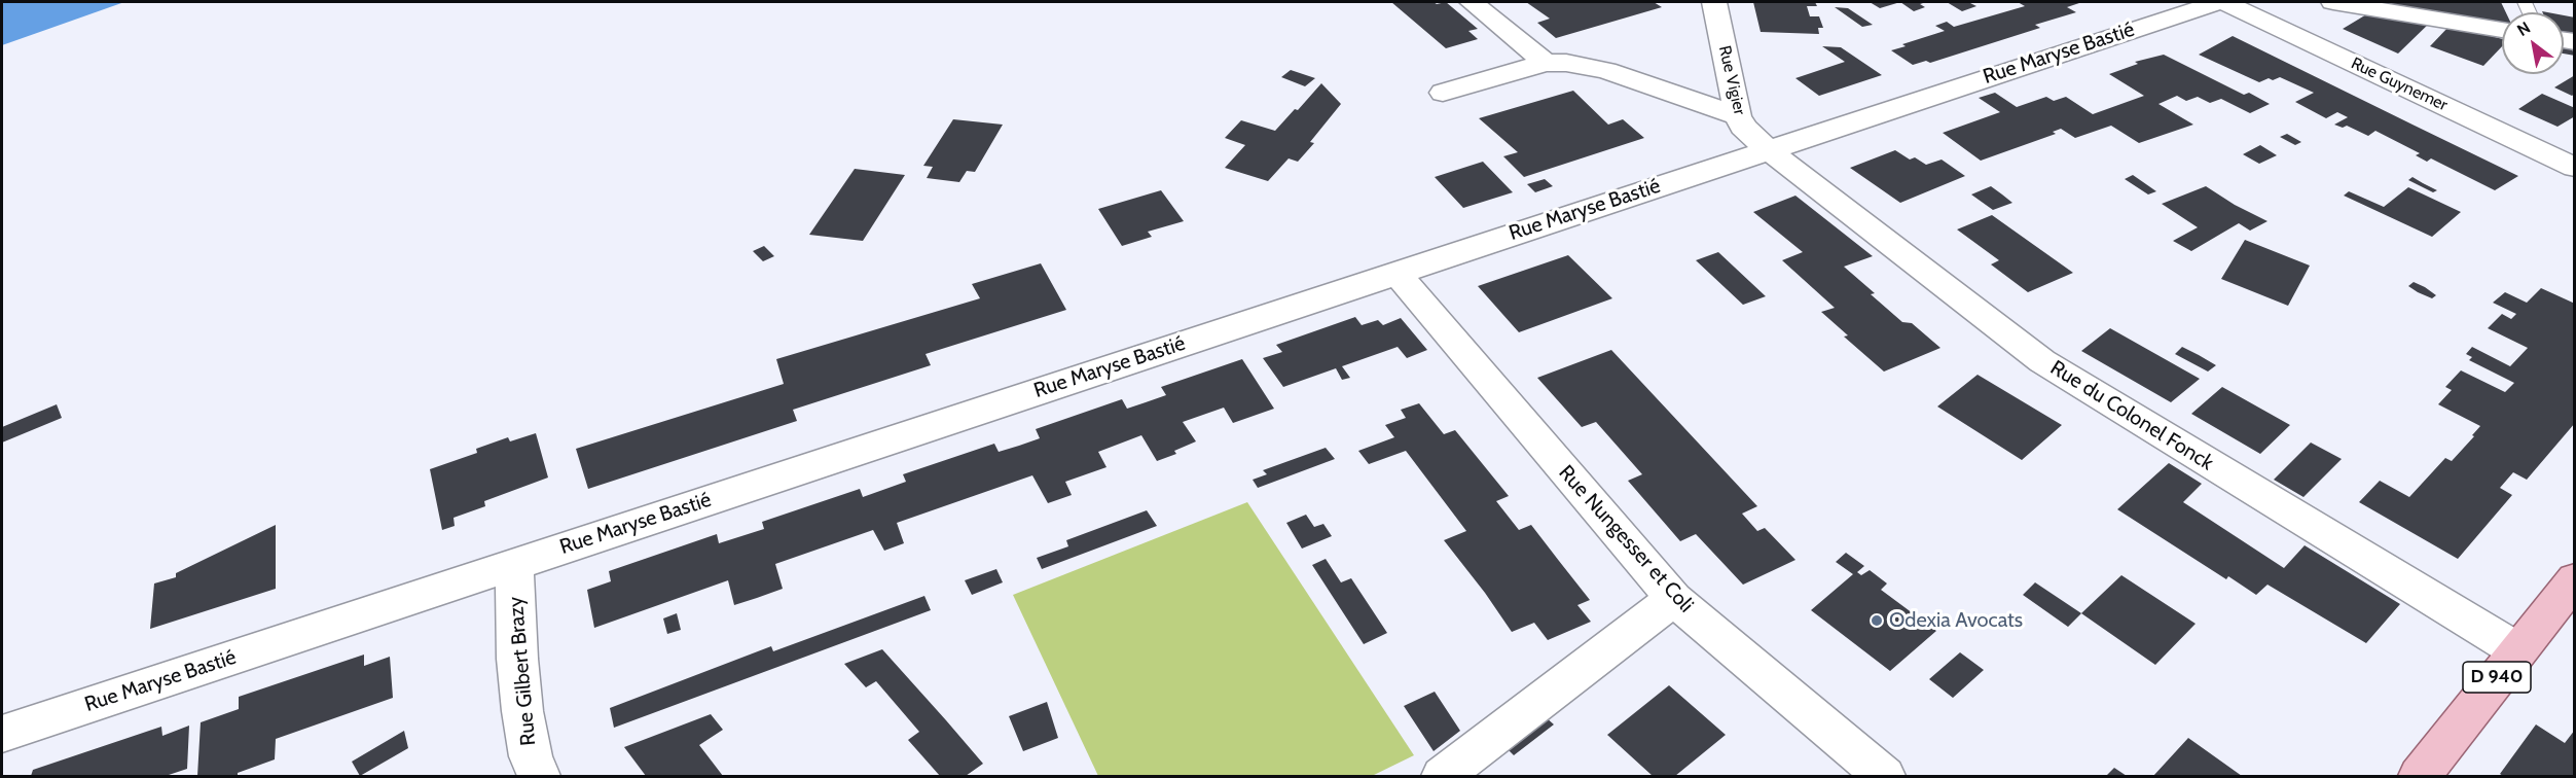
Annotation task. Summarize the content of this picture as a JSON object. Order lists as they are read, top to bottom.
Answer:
{
  "streets": {
    "main road": ["D 940"],
    "street": [
      "Rue Maryse Bastié",
      "Rue Vigier",
      "Rue Guynemer",
      "Rue du Colonel Fonck",
      "Rue Nungesser et Coli",
      "Rue Gilbert Brazy"
    ]
  },
  "crossings": [
    ["Rue Maryse Bastié", "Rue Vigier"],
    ["Rue Maryse Bastié", "Rue du Colonel Fonck"],
    ["Rue Maryse Bastié", "Rue Nungesser et Coli"],
    ["Rue Maryse Bastié", "Rue Gilbert Brazy"],
    ["Rue Vigier", "Rue du Colonel Fonck"],
    ["Rue du Colonel Fonck", "D 940"]
  ],
  "places": ["Odexia Avocats"],
  "north": "top left"
}
